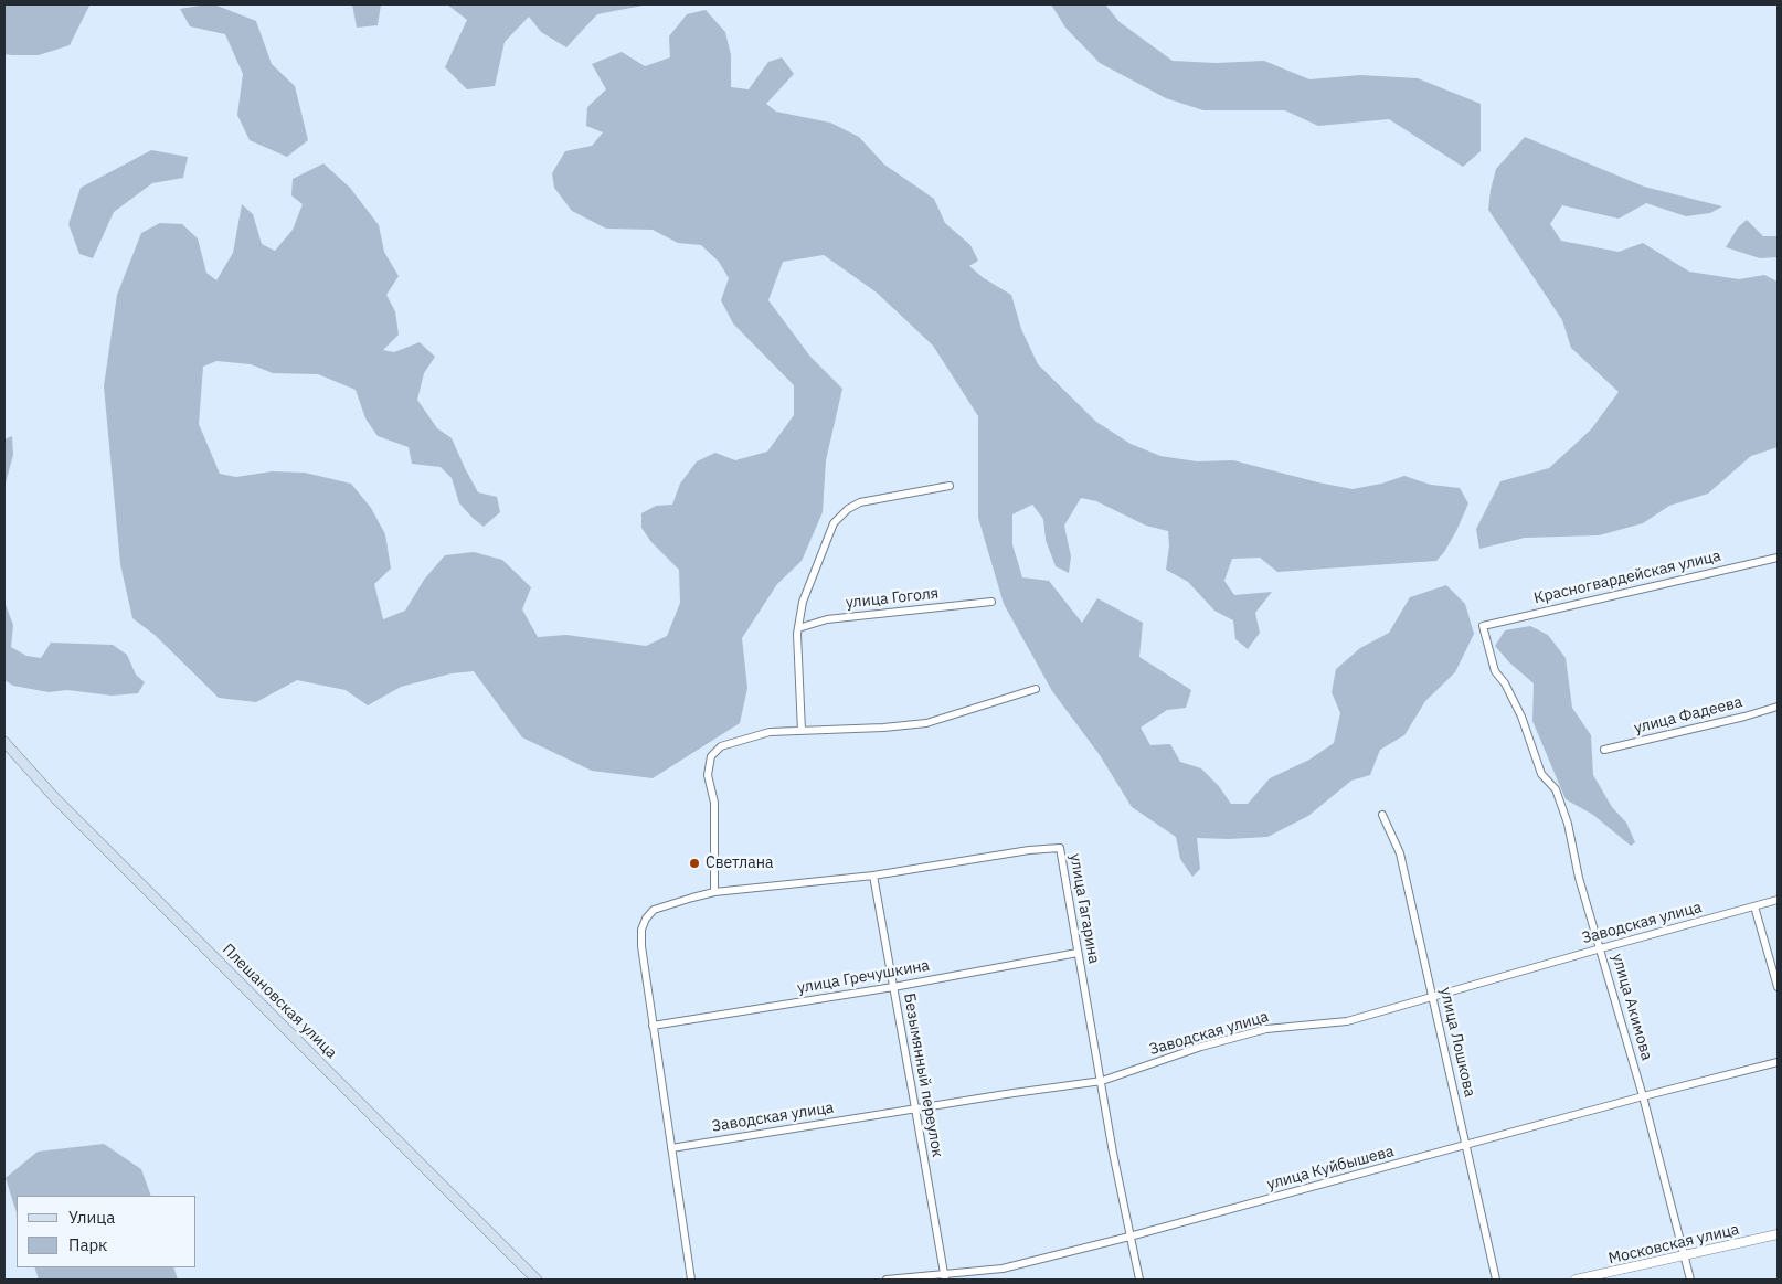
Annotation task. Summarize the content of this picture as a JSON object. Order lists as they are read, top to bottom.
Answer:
{
  "streets": {
    "main road": ["Плешановская улица"],
    "street": [
      "Красногвардейская улица",
      "улица Гоголя",
      "улица Фадеева",
      "улица Гагарина",
      "Заводская улица",
      "улица Гречушкина",
      "улица Акимова",
      "улица Лошкова",
      "Безымянный переулок",
      "улица Куйбышева",
      "Московская улица"
    ]
  },
  "crossings": [
    ["Красногвардейская улица", "улица Акимова"],
    ["улица Гагарина", "Заводская улица"],
    ["улица Гагарина", "улица Гречушкина"],
    ["улица Гагарина", "Безымянный переулок"],
    ["улица Гагарина", "улица Куйбышева"],
    ["Заводская улица", "улица Акимова"],
    ["Заводская улица", "улица Лошкова"],
    ["Заводская улица", "Безымянный переулок"],
    ["улица Гречушкина", "Безымянный переулок"],
    ["улица Акимова", "улица Куйбышева"],
    ["улица Акимова", "Московская улица"],
    ["улица Лошкова", "улица Куйбышева"],
    ["Безымянный переулок", "улица Куйбышева"]
  ],
  "places": ["Светлана"],
  "legend": ["Улица", "Парк"]
}
